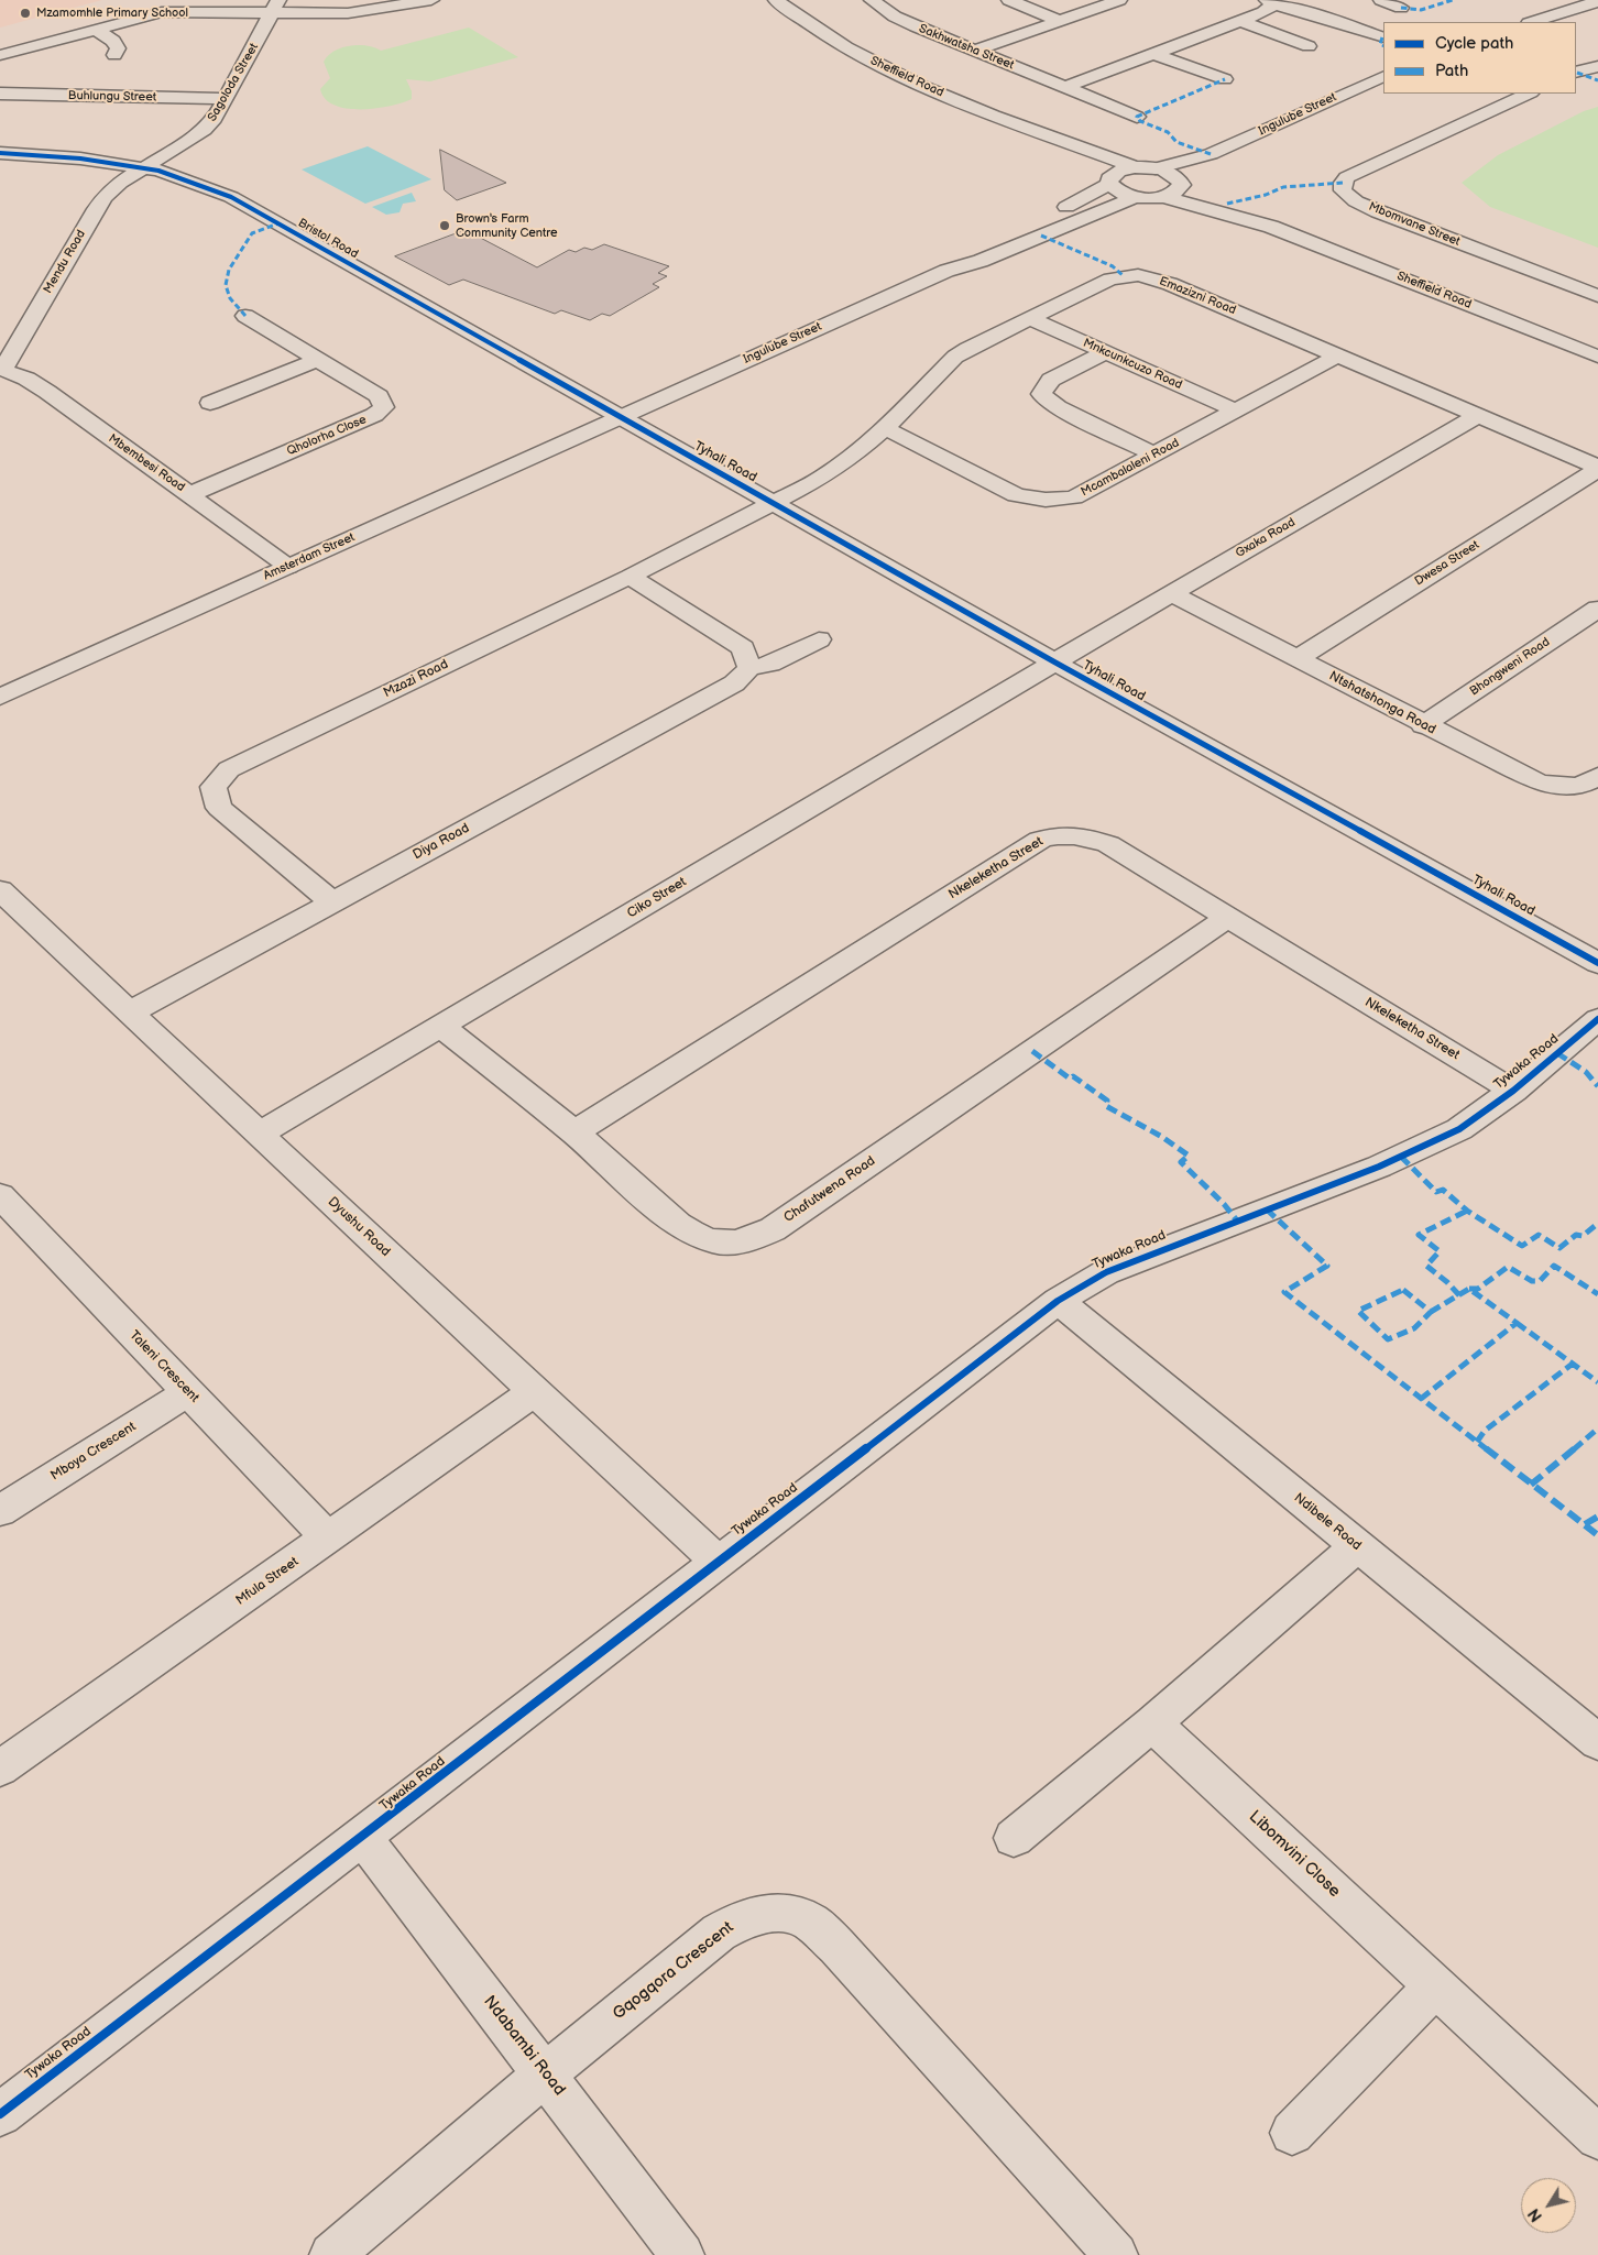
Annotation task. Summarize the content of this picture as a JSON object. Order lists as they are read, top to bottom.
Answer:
{
  "streets": {
    "street": [
      "Sakhwatsha Street",
      "Sheffield Road",
      "Sagoloda Street",
      "Buhlungu Street",
      "Ingulube Street",
      "Mbomvane Street",
      "Bristol Road",
      "Mendu Road",
      "Emazizni Road",
      "Mnkcunkcuzo Road",
      "Qholorha Close",
      "Tyhali Road",
      "Mbembesi Road",
      "Mcambalaleni Road",
      "Gxaka Road",
      "Amsterdam Street",
      "Dwesa Street",
      "Bhongweni Road",
      "Mzazi Road",
      "Ntshatshonga Road",
      "Diya Road",
      "Nkeleketha Street",
      "Ciko Street",
      "Tywaka Road",
      "Chafutwena Road",
      "Dyushu Road",
      "Taleni Crescent",
      "Mboya Crescent",
      "Ndibele Road",
      "Mfula Street",
      "Libomvini Close",
      "Gqogqora Crescent",
      "Ndabambi Road"
    ]
  },
  "crossings": [
    ["Sheffield Road", "Ingulube Street"],
    ["Sagoloda Street", "Buhlungu Street"],
    ["Sagoloda Street", "Bristol Road"],
    ["Sagoloda Street", "Mendu Road"],
    ["Ingulube Street", "Bristol Road"],
    ["Ingulube Street", "Tyhali Road"],
    ["Ingulube Street", "Amsterdam Street"],
    ["Bristol Road", "Mendu Road"],
    ["Bristol Road", "Tyhali Road"],
    ["Bristol Road", "Amsterdam Street"],
    ["Mendu Road", "Mbembesi Road"],
    ["Emazizni Road", "Mnkcunkcuzo Road"],
    ["Emazizni Road", "Tyhali Road"],
    ["Emazizni Road", "Mcambalaleni Road"],
    ["Emazizni Road", "Gxaka Road"],
    ["Emazizni Road", "Dwesa Street"],
    ["Emazizni Road", "Mzazi Road"],
    ["Mnkcunkcuzo Road", "Mcambalaleni Road"],
    ["Qholorha Close", "Mbembesi Road"],
    ["Tyhali Road", "Gxaka Road"],
    ["Tyhali Road", "Amsterdam Street"],
    ["Tyhali Road", "Mzazi Road"],
    ["Tyhali Road", "Ciko Street"],
    ["Mbembesi Road", "Amsterdam Street"],
    ["Gxaka Road", "Ntshatshonga Road"],
    ["Gxaka Road", "Ciko Street"],
    ["Dwesa Street", "Ntshatshonga Road"],
    ["Bhongweni Road", "Ntshatshonga Road"],
    ["Mzazi Road", "Diya Road"],
    ["Diya Road", "Dyushu Road"],
    ["Nkeleketha Street", "Tywaka Road"],
    ["Nkeleketha Street", "Chafutwena Road"],
    ["Ciko Street", "Chafutwena Road"],
    ["Ciko Street", "Dyushu Road"],
    ["Tywaka Road", "Dyushu Road"],
    ["Tywaka Road", "Ndibele Road"],
    ["Tywaka Road", "Ndabambi Road"],
    ["Dyushu Road", "Mfula Street"],
    ["Taleni Crescent", "Mboya Crescent"],
    ["Taleni Crescent", "Mfula Street"],
    ["Gqogqora Crescent", "Ndabambi Road"]
  ],
  "places": ["Mzamomhle Primary School", "Brown's Farm Community Centre"],
  "legend": ["Cycle path", "Path"],
  "north": "bottom left"
}
